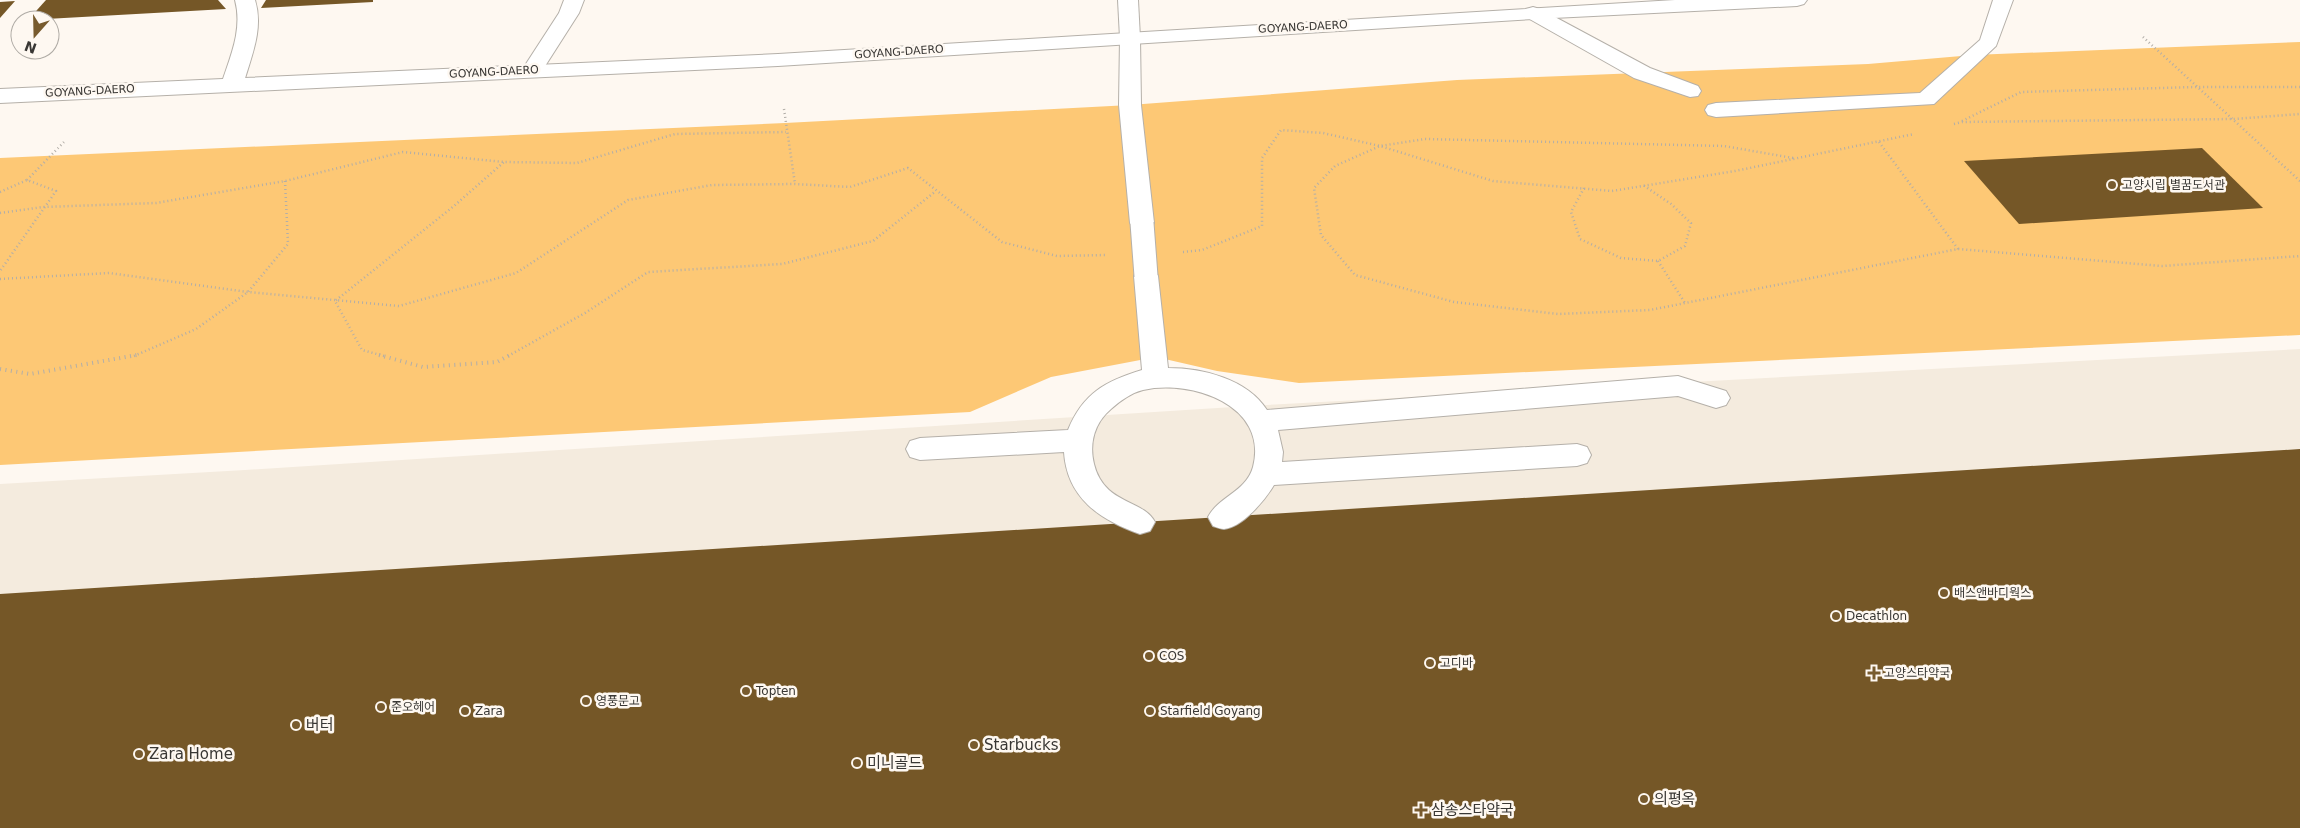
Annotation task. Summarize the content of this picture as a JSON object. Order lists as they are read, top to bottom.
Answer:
{
  "streets": {
    "main road": ["GOYANG-DAERO"]
  },
  "places": {
    "other": [
      "고양시립 별꿈도서관",
      "배스앤바디웍스",
      "Decathlon",
      "COS",
      "고디바",
      "Topten",
      "영풍문고",
      "준오헤어",
      "Zara",
      "Starfield Goyang",
      "버터",
      "Starbucks",
      "Zara Home",
      "미니골드",
      "의평옥"
    ],
    "health": ["고양스타약국", "삼송스타약국"]
  },
  "north": "bottom"
}
